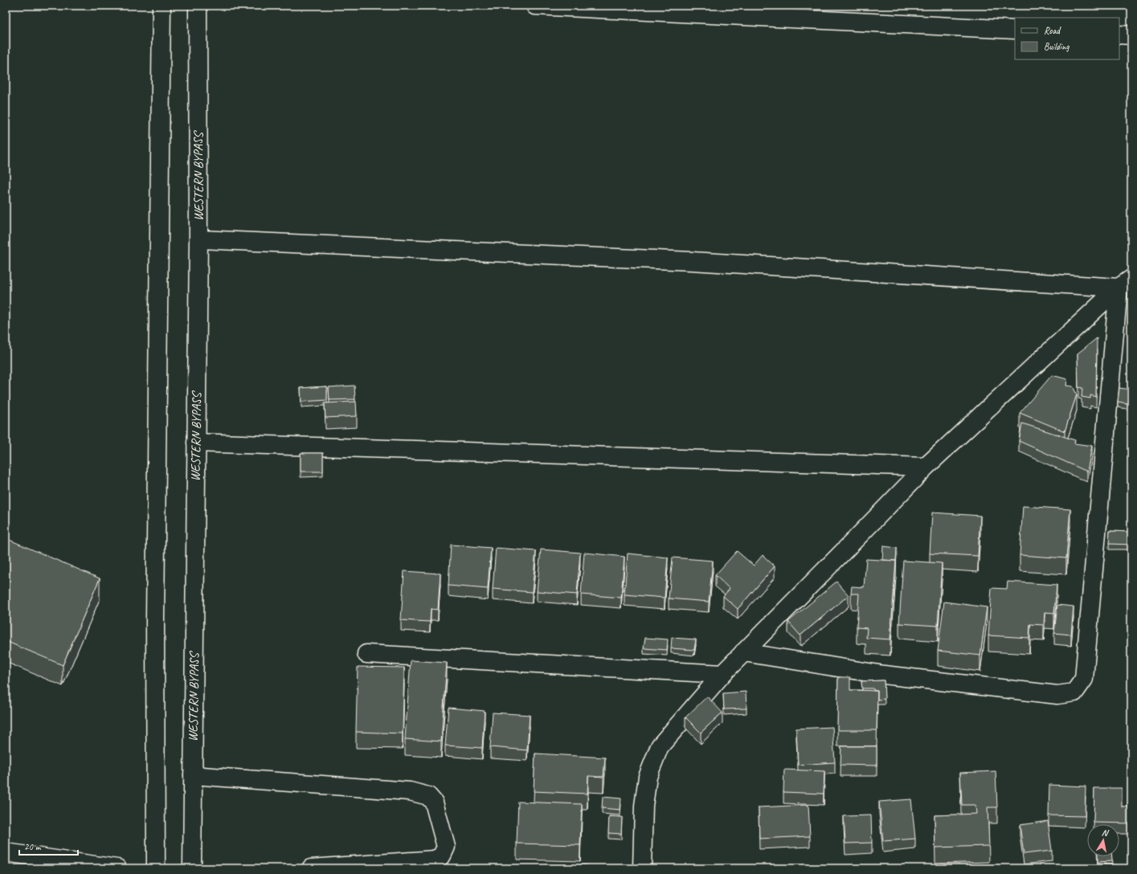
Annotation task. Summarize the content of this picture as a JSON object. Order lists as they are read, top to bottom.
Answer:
{
  "streets": {
    "street": ["WESTERN BYPASS"]
  },
  "legend": ["Road", "Building"],
  "scale_bar": "20 m",
  "north": "top"
}
